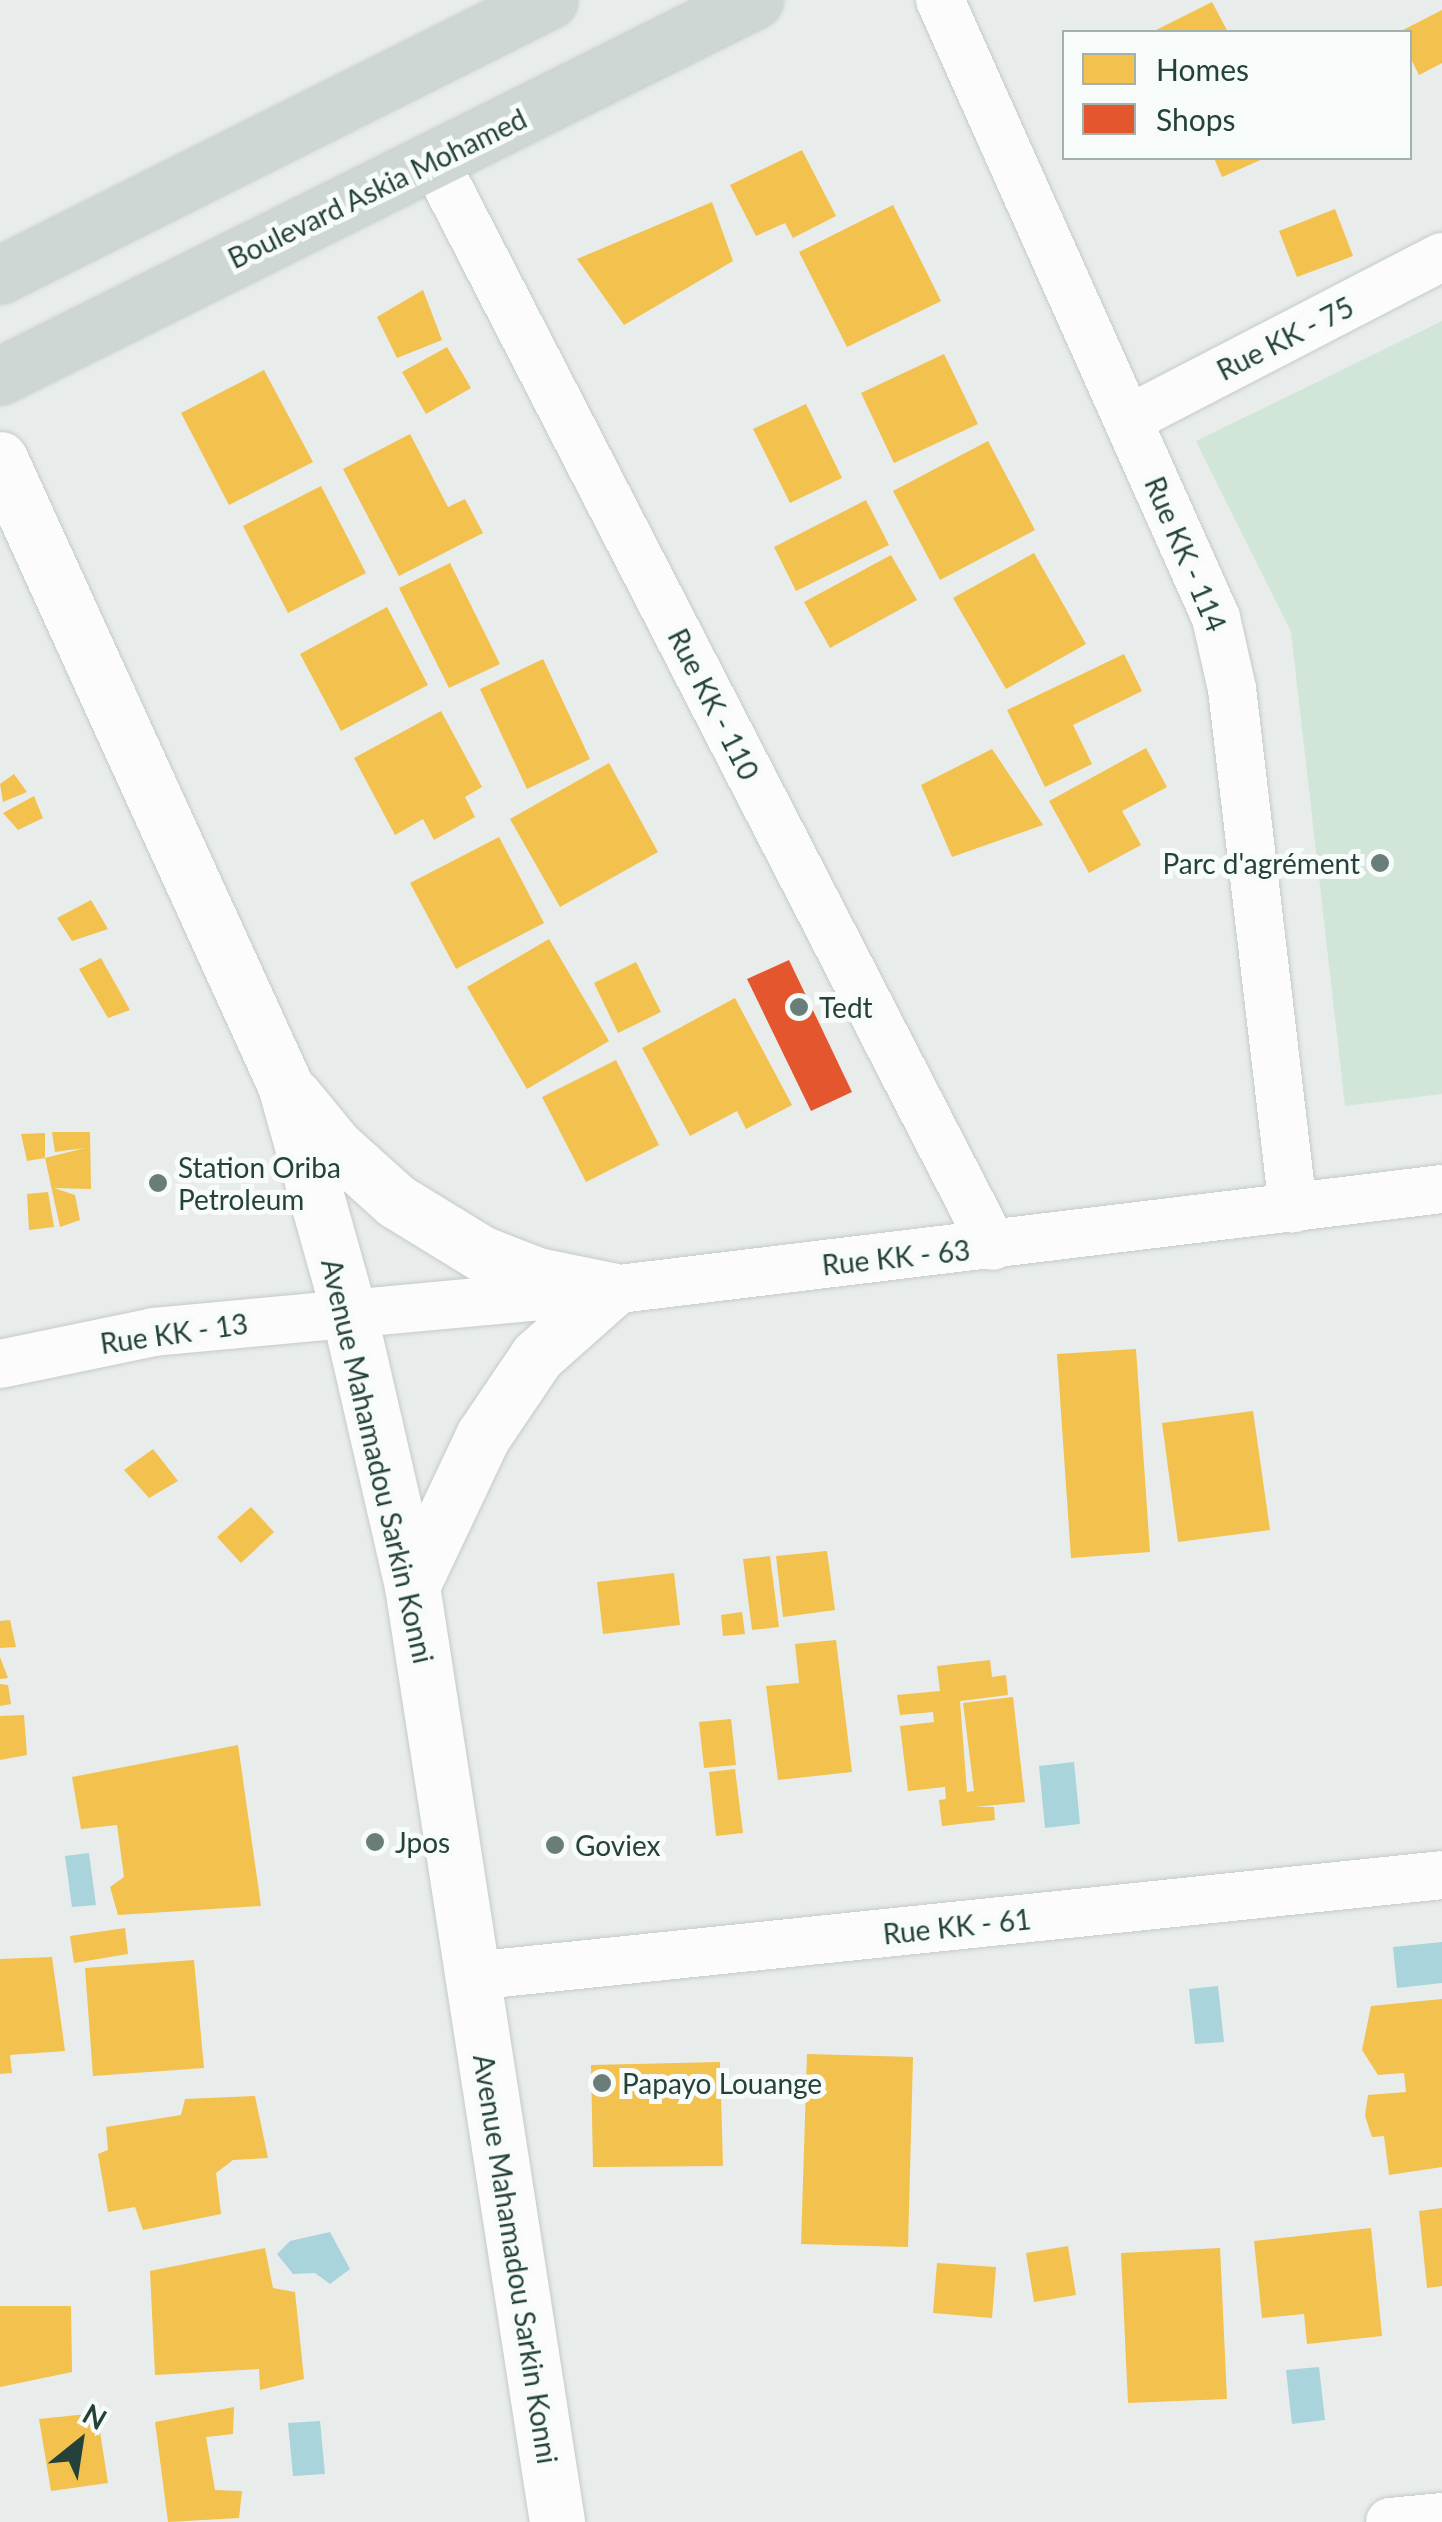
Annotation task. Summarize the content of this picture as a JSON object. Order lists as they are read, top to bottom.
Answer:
{
  "streets": {
    "main road": ["Boulevard Askia Mohamed"],
    "street": [
      "Rue KK - 75",
      "Rue KK - 114",
      "Rue KK - 110",
      "Rue KK - 63",
      "Rue KK - 13",
      "Avenue Mahamadou Sarkin Konni",
      "Rue KK - 61"
    ]
  },
  "crossings": [
    ["Boulevard Askia Mohamed", "Rue KK - 110"],
    ["Rue KK - 75", "Rue KK - 114"],
    ["Rue KK - 114", "Rue KK - 63"],
    ["Rue KK - 110", "Rue KK - 63"],
    ["Rue KK - 63", "Rue KK - 13"],
    ["Rue KK - 63", "Avenue Mahamadou Sarkin Konni"],
    ["Rue KK - 13", "Avenue Mahamadou Sarkin Konni"],
    ["Avenue Mahamadou Sarkin Konni", "Rue KK - 61"]
  ],
  "places": [
    "Parc d'agrément",
    "Tedt",
    "Station Oriba Petroleum",
    "Jpos",
    "Goviex",
    "Papayo Louange"
  ],
  "legend": ["Homes", "Shops"],
  "north": "top right"
}
